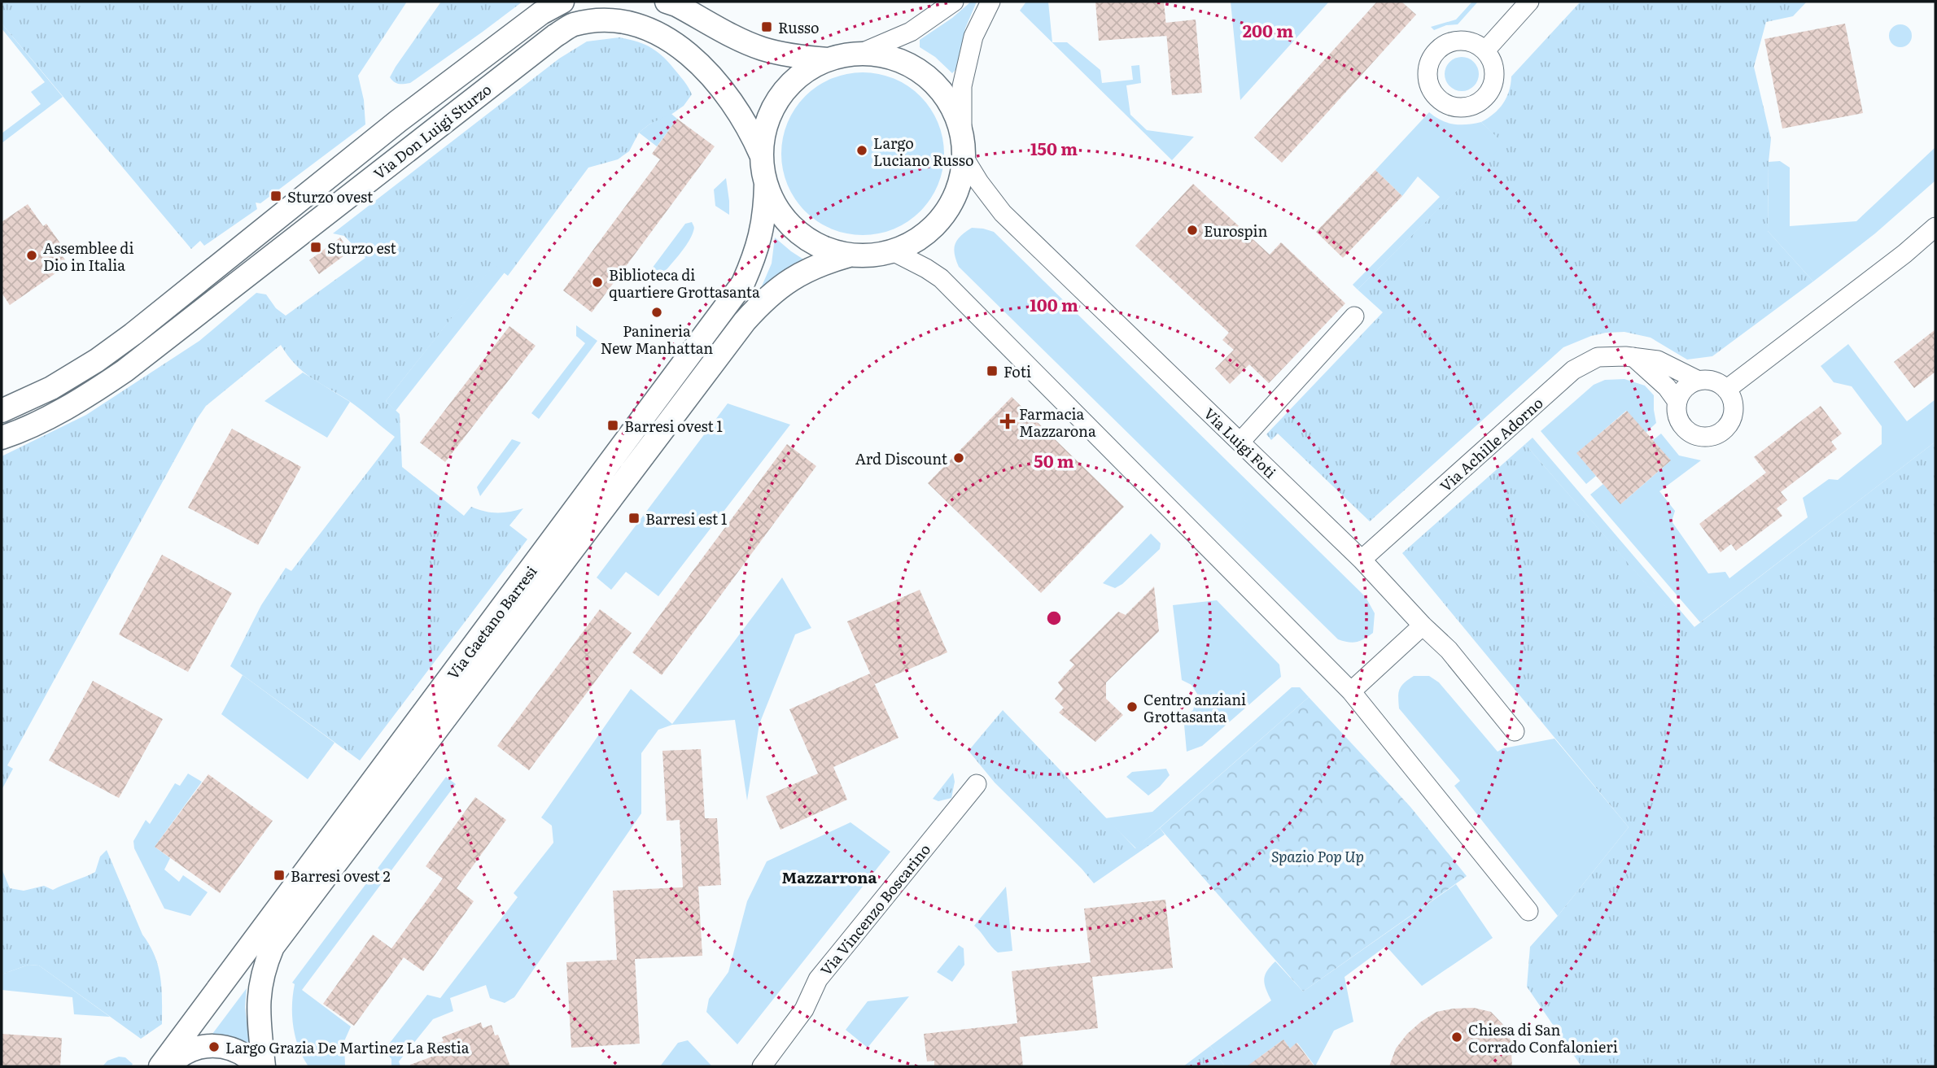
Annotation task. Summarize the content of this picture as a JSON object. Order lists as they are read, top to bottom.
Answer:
{
  "streets": {
    "street": [
      "Via Don Luigi Sturzo",
      "Via Luigi Foti",
      "Via Achille Adorno",
      "Via Gaetano Barresi",
      "Via Vincenzo Boscarino"
    ]
  },
  "crossings": [
    ["Via Don Luigi Sturzo", "Via Luigi Foti"],
    ["Via Don Luigi Sturzo", "Via Gaetano Barresi"],
    ["Via Luigi Foti", "Via Achille Adorno"],
    ["Via Luigi Foti", "Via Gaetano Barresi"]
  ],
  "districts": ["Mazzarrona"],
  "parks": ["Spazio Pop Up"],
  "places": {
    "transit": [
      "Russo",
      "Sturzo ovest",
      "Sturzo est",
      "Foti",
      "Barresi ovest 1",
      "Barresi est 1",
      "Barresi ovest 2"
    ],
    "other": [
      "Largo Luciano Russo",
      "Eurospin",
      "Assemblee di Dio in Italia",
      "Biblioteca di quartiere Grottasanta",
      "Panineria New Manhattan",
      "Ard Discount",
      "Centro anziani Grottasanta",
      "Chiesa di San Corrado Confalonieri",
      "Largo Grazia De Martinez La Restia"
    ],
    "health": ["Farmacia Mazzarona"]
  },
  "rings": [
    "200 m",
    "150 m",
    "100 m",
    "50 m"
  ]
}
